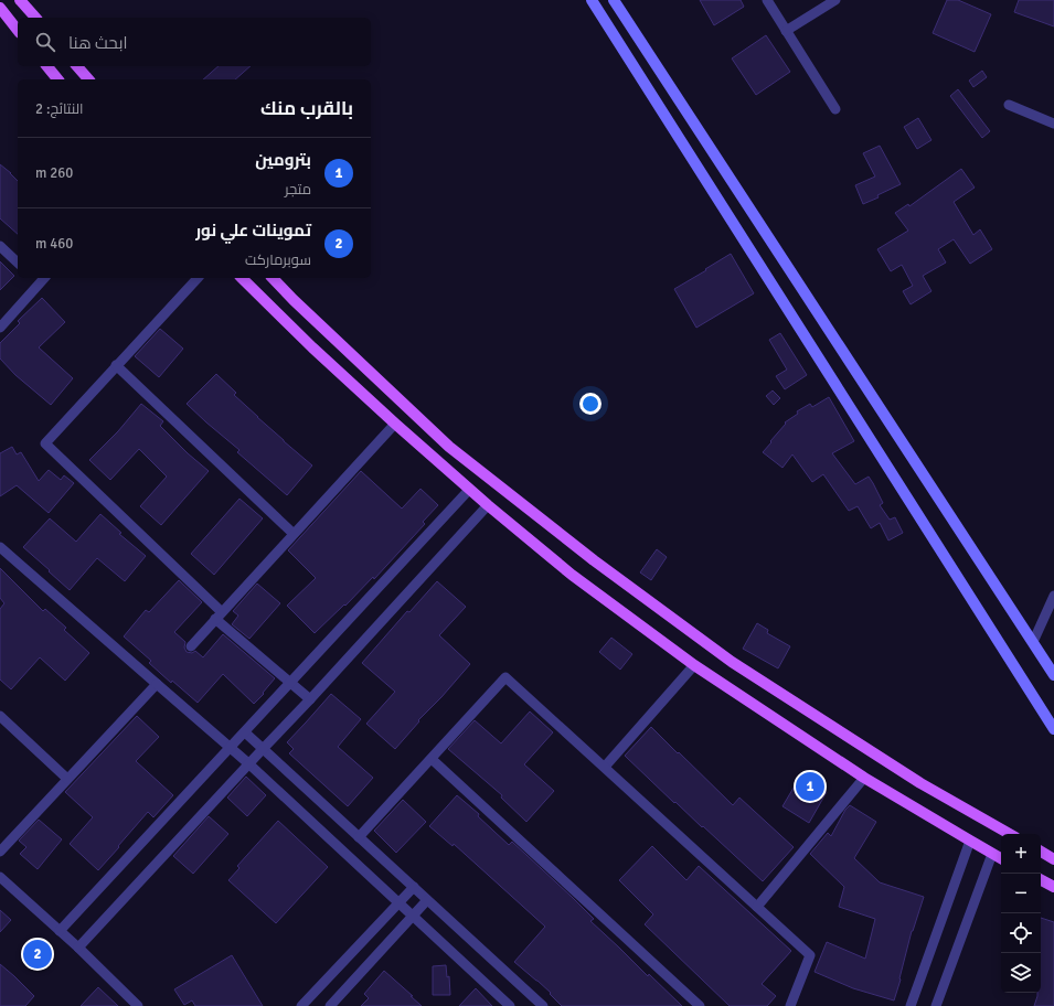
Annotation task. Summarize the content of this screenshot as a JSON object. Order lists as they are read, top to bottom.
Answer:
{
  "page": {
    "search": "ابحث هنا",
    "heading": ["بالقرب منك", "النتائج: 2"],
    "list": [
      {
        "mark": "1",
        "name": "بترومين",
        "note": "متجر",
        "value": "260 m"
      },
      {
        "mark": "2",
        "name": "تموينات علي نور",
        "note": "سوبرماركت",
        "value": "460 m"
      }
    ],
    "pins": ["1", "2"],
    "map_buttons": ["+", "−"]
  }
}
